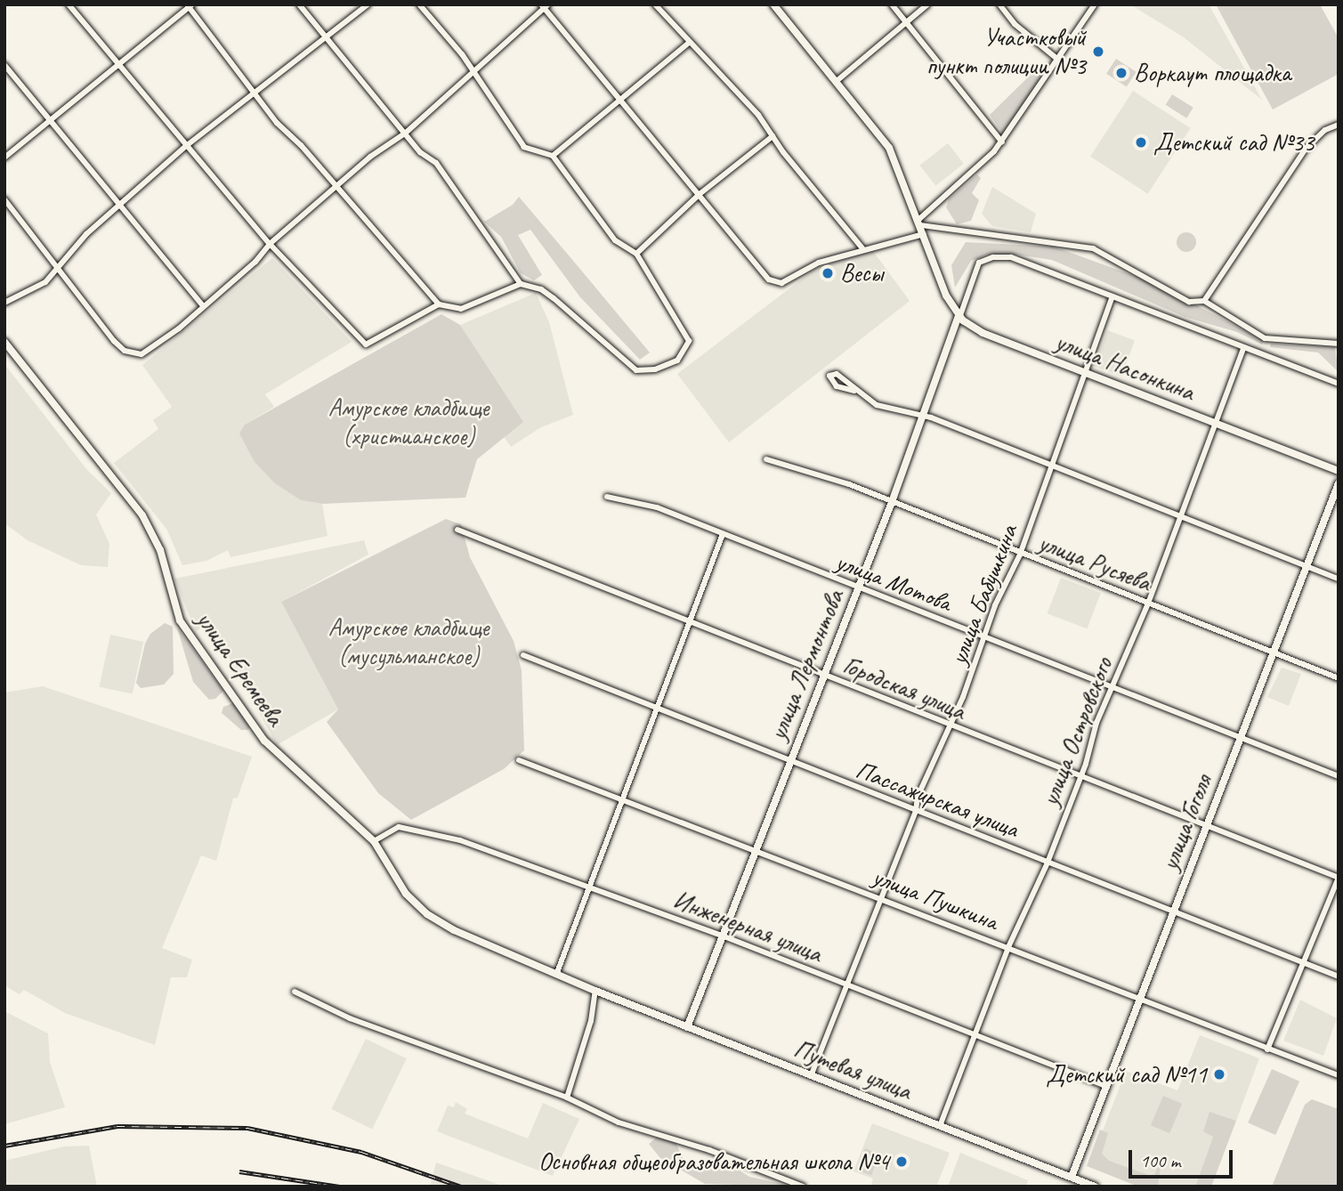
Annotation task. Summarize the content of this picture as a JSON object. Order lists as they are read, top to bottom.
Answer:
{
  "streets": {
    "street": [
      "улица Насонкина",
      "улица Русяева",
      "улица Мотова",
      "улица Бабушкина",
      "улица Лермонтова",
      "улица Еремеева",
      "Городская улица",
      "улица Островского",
      "Пассажирская улица",
      "улица Гоголя",
      "улица Пушкина",
      "Инженерная улица",
      "Путевая улица"
    ]
  },
  "crossings": [
    ["улица Насонкина", "улица Бабушкина"],
    ["улица Насонкина", "улица Лермонтова"],
    ["улица Насонкина", "улица Островского"],
    ["улица Русяева", "улица Бабушкина"],
    ["улица Русяева", "улица Лермонтова"],
    ["улица Русяева", "улица Островского"],
    ["улица Русяева", "улица Гоголя"],
    ["улица Мотова", "улица Бабушкина"],
    ["улица Мотова", "улица Лермонтова"],
    ["улица Мотова", "улица Островского"],
    ["улица Мотова", "улица Гоголя"],
    ["улица Бабушкина", "Городская улица"],
    ["улица Бабушкина", "Пассажирская улица"],
    ["улица Бабушкина", "улица Пушкина"],
    ["улица Бабушкина", "Инженерная улица"],
    ["улица Бабушкина", "Путевая улица"],
    ["улица Лермонтова", "Городская улица"],
    ["улица Лермонтова", "Пассажирская улица"],
    ["улица Лермонтова", "улица Пушкина"],
    ["улица Лермонтова", "Инженерная улица"],
    ["улица Лермонтова", "Путевая улица"],
    ["улица Еремеева", "Инженерная улица"],
    ["улица Еремеева", "Путевая улица"],
    ["Городская улица", "улица Островского"],
    ["Городская улица", "улица Гоголя"],
    ["улица Островского", "Пассажирская улица"],
    ["улица Островского", "улица Пушкина"],
    ["улица Островского", "Инженерная улица"],
    ["улица Островского", "Путевая улица"],
    ["Пассажирская улица", "улица Гоголя"],
    ["улица Гоголя", "улица Пушкина"],
    ["улица Гоголя", "Инженерная улица"],
    ["улица Гоголя", "Путевая улица"],
    ["Инженерная улица", "Путевая улица"]
  ],
  "parks": ["Амурское кладбище (христианское)", "Амурское кладбище (мусульманское)"],
  "places": [
    "Участковый пункт полиции №3",
    "Воркаут площадка",
    "Детский сад №33",
    "Весы",
    "Детский сад №11",
    "Основная общеобразовательная школа №4"
  ],
  "scale_bar": "100 m"
}
